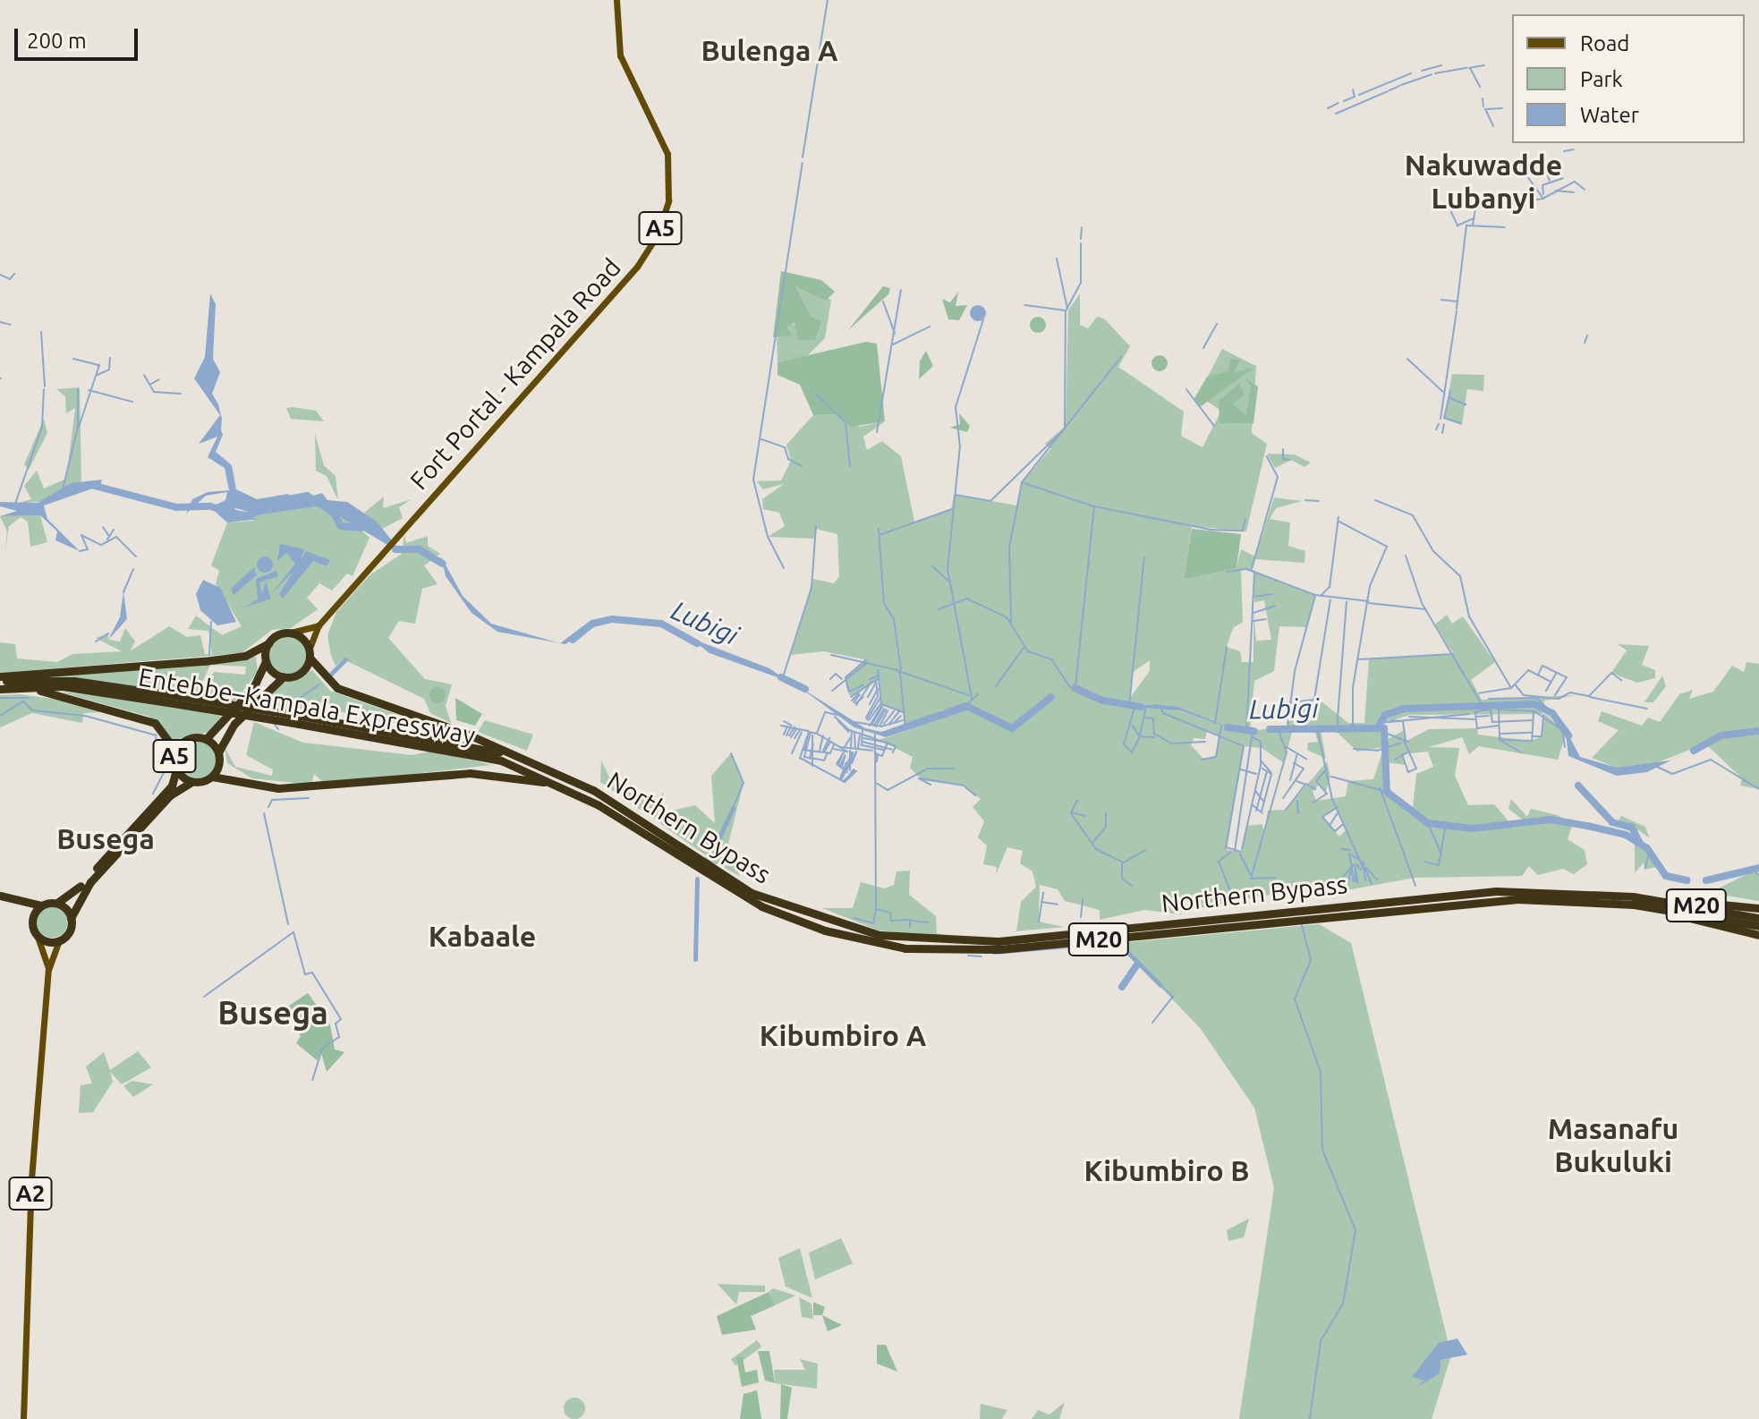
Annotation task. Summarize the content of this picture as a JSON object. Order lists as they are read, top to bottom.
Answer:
{
  "streets": {
    "highway": [
      "A5",
      "Entebbe–Kampala Expressway",
      "Northern Bypass",
      "M20",
      "A2"
    ],
    "main road": ["Fort Portal - Kampala Road"]
  },
  "crossings": [
    ["A5", "Fort Portal - Kampala Road"],
    ["A5", "A2"],
    ["Entebbe–Kampala Expressway", "Northern Bypass"]
  ],
  "districts": [
    "Bulenga A",
    "Nakuwadde Lubanyi",
    "Busega",
    "Kabaale",
    "Busega",
    "Kibumbiro A",
    "Masanafu Bukuluki",
    "Kibumbiro B"
  ],
  "water": ["Lubigi"],
  "legend": ["Road", "Park", "Water"],
  "scale_bar": "200 m"
}
